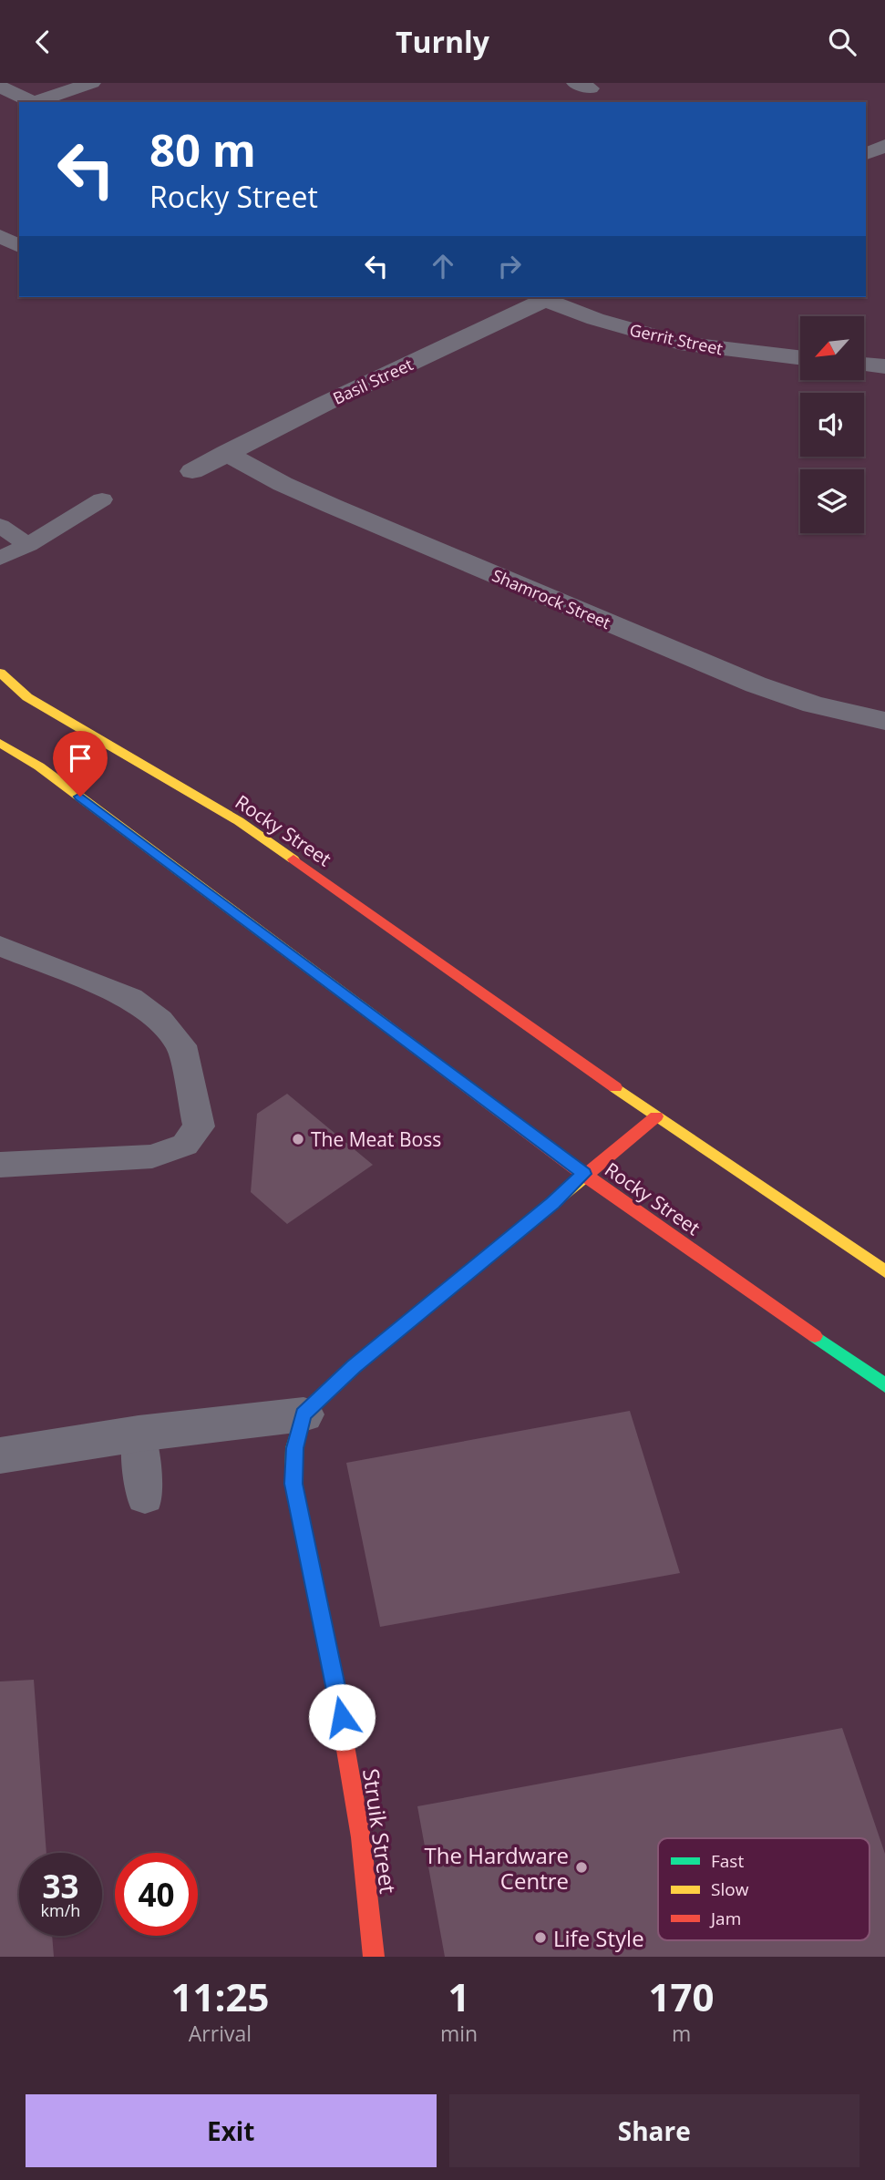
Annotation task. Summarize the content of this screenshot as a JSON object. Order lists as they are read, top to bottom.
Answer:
{
  "streets": {
    "street": [
      "Gerrit Street",
      "Basil Street",
      "Shamrock Street",
      "Rocky Street",
      "Struik Street"
    ]
  },
  "crossings": [
    ["Gerrit Street", "Basil Street"],
    ["Basil Street", "Shamrock Street"]
  ],
  "places": ["The Meat Boss", "The Hardware Centre", "Life Style"],
  "legend": ["Fast", "Slow", "Jam"],
  "north": "bottom left",
  "page": {
    "header": "Turnly",
    "turn": ["80 m", "Rocky Street"],
    "speed": "33 km/h",
    "limit": "40",
    "eta": [
      "11:25",
      "Arrival",
      "1",
      "min",
      "170",
      "m"
    ],
    "buttons": ["Exit", "Share"]
  }
}
